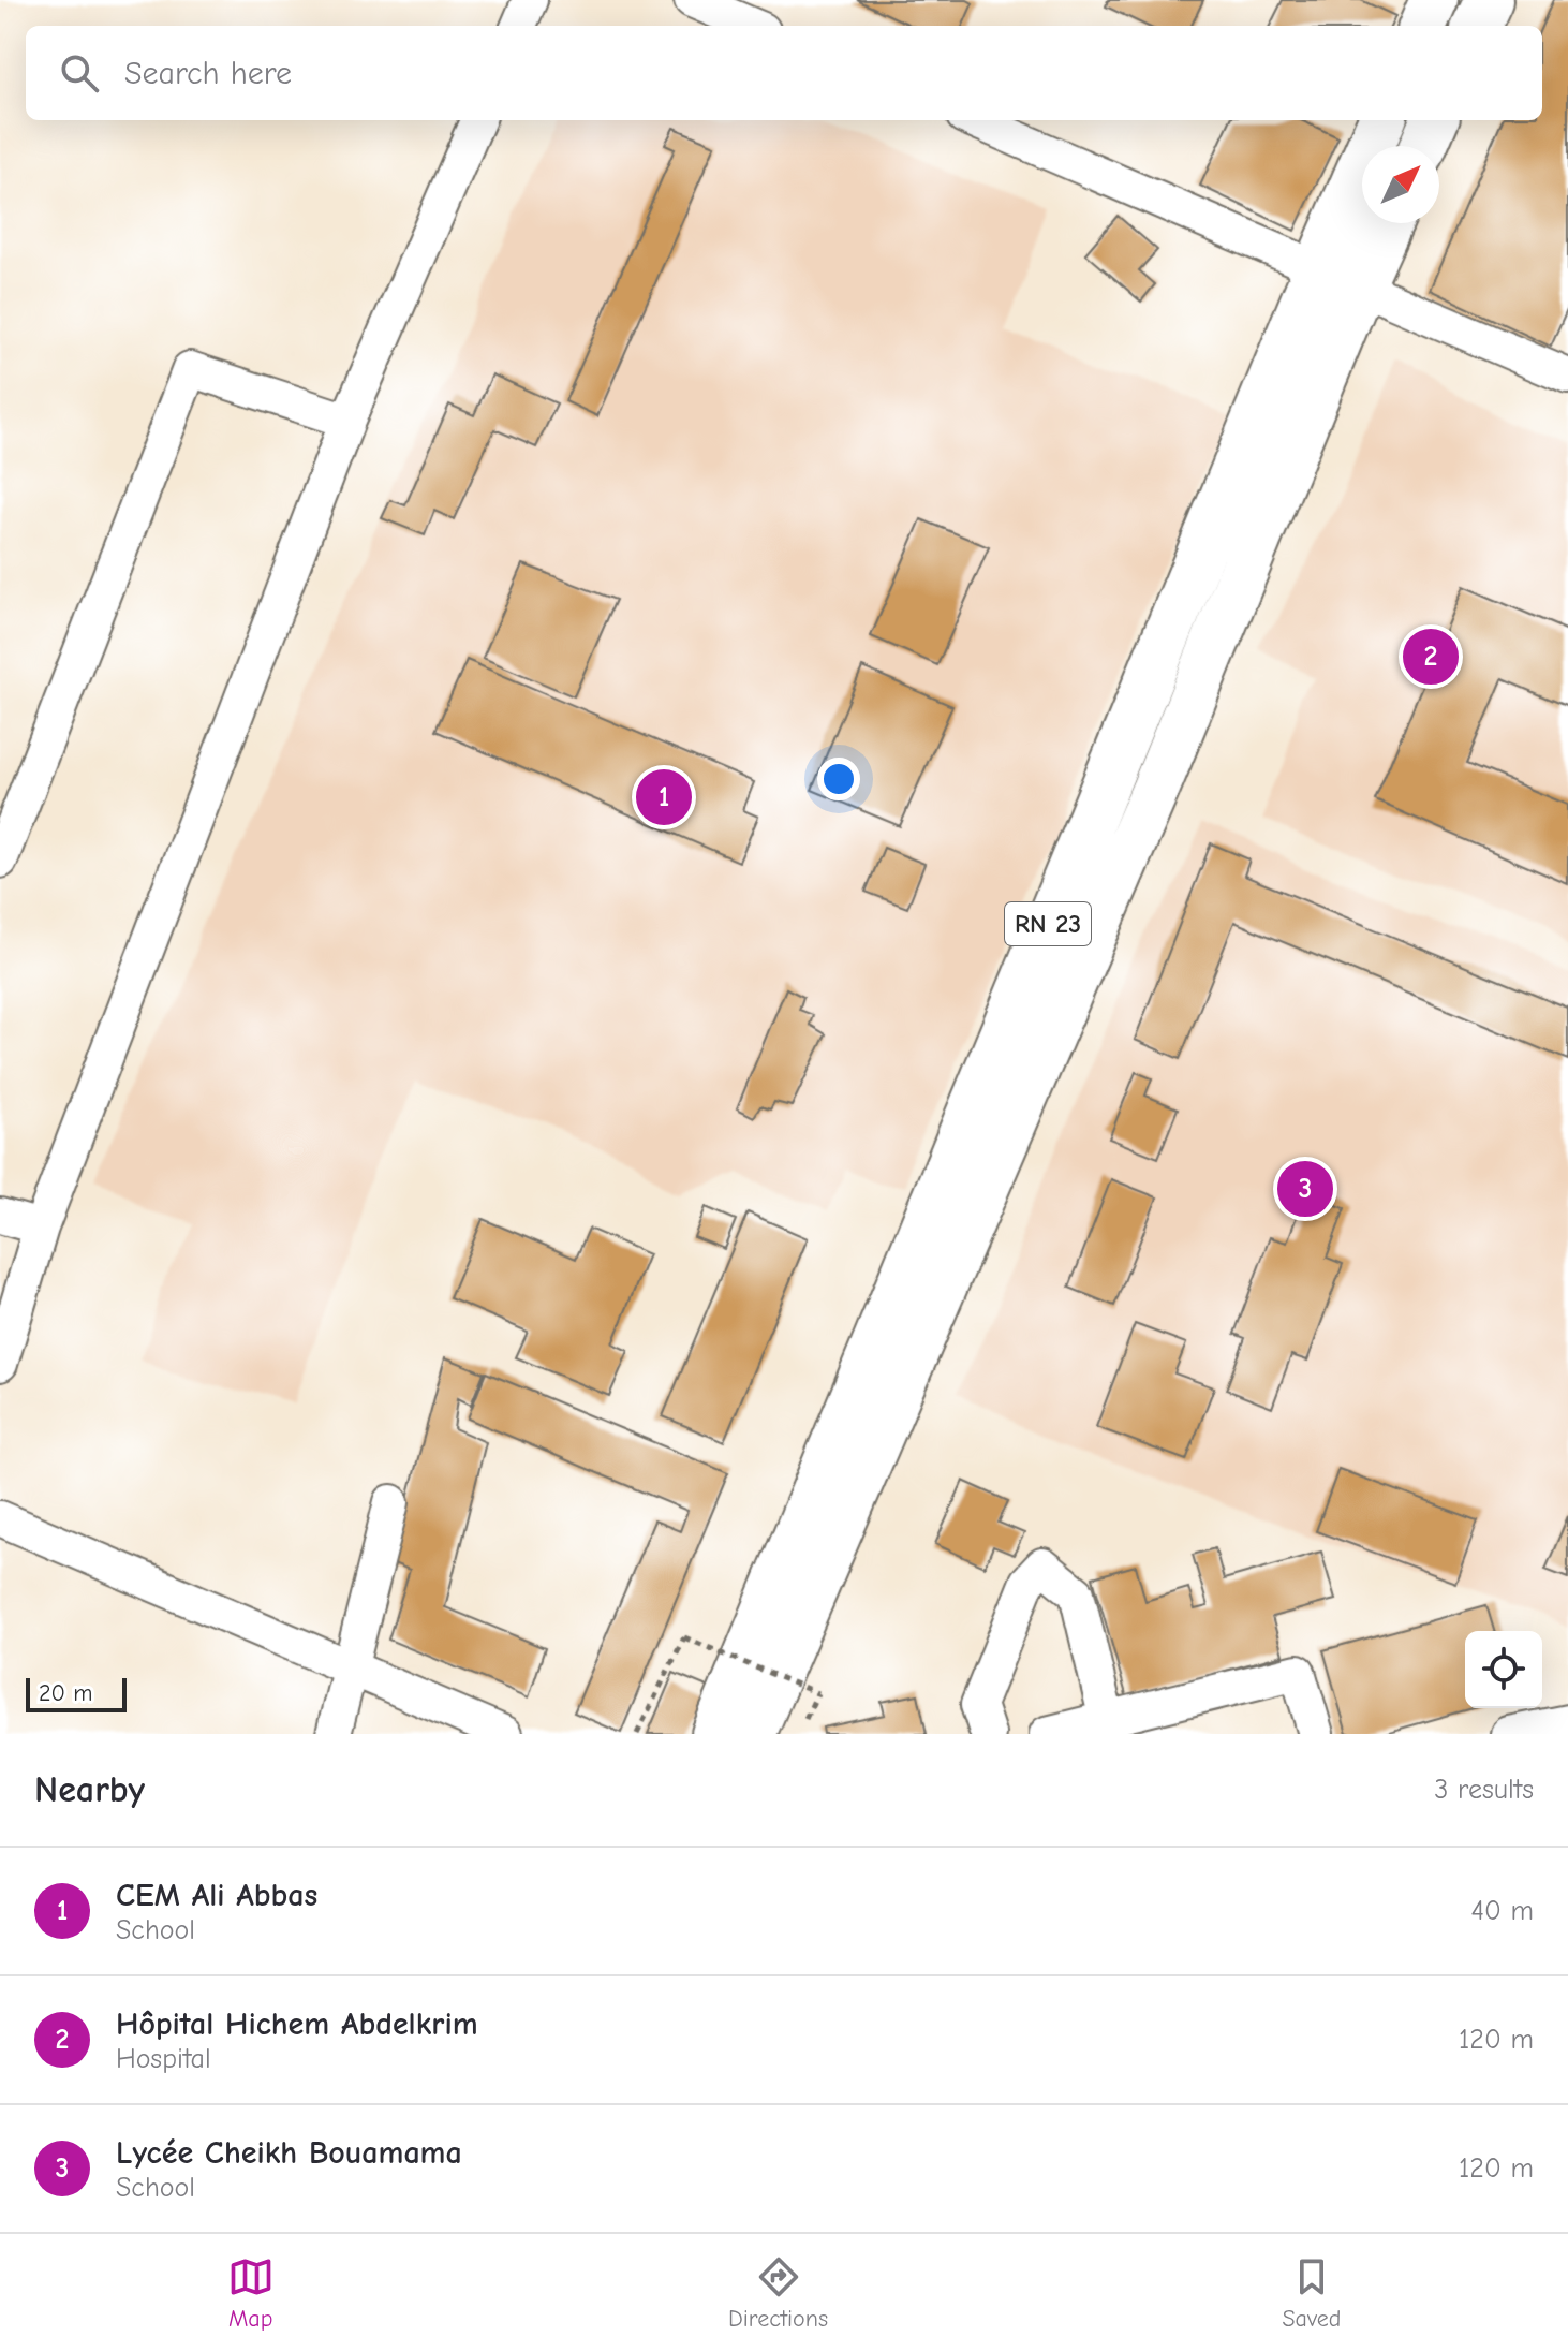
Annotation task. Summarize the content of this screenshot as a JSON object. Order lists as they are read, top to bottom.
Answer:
{
  "streets": {
    "main road": ["RN 23"]
  },
  "scale_bar": "20 m",
  "north": "top right",
  "page": {
    "search": "Search here",
    "pins": ["2", "1", "3"],
    "scale": "20 m",
    "heading": ["Nearby", "3 results"],
    "list": [
      {
        "mark": "1",
        "name": "CEM Ali Abbas",
        "note": "School",
        "value": "40 m"
      },
      {
        "mark": "2",
        "name": "Hôpital Hichem Abdelkrim",
        "note": "Hospital",
        "value": "120 m"
      },
      {
        "mark": "3",
        "name": "Lycée Cheikh Bouamama",
        "note": "School",
        "value": "120 m"
      }
    ],
    "nav": ["Map", "Directions", "Saved"]
  }
}
